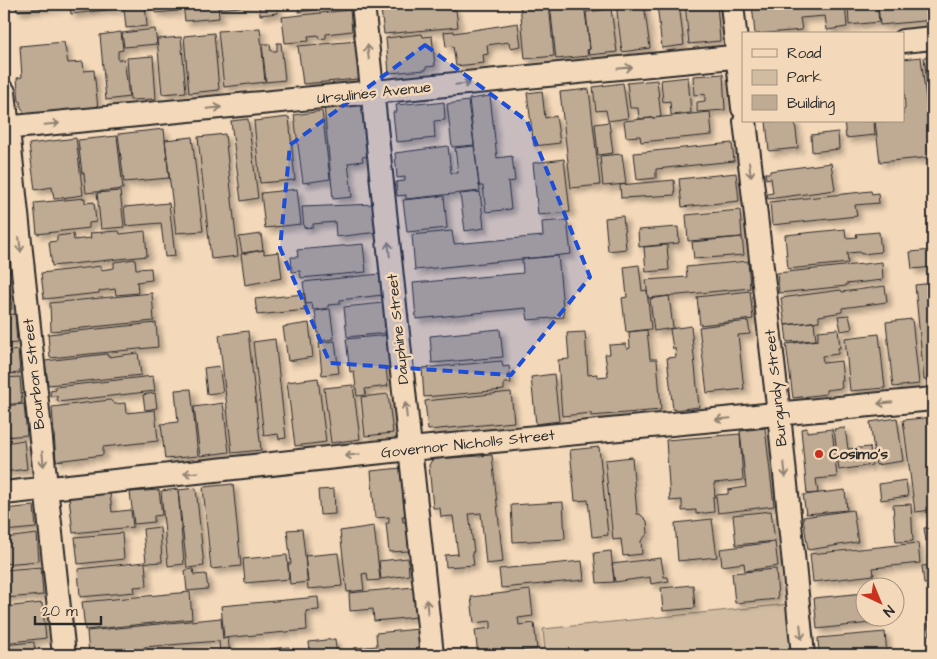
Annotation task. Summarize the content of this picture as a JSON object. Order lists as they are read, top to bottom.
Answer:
{
  "streets": {
    "street": [
      "Ursulines Avenue",
      "Dauphine Street",
      "Bourbon Street",
      "Burgundy Street",
      "Governor Nicholls Street"
    ]
  },
  "crossings": [
    ["Ursulines Avenue", "Dauphine Street"],
    ["Ursulines Avenue", "Bourbon Street"],
    ["Dauphine Street", "Governor Nicholls Street"],
    ["Bourbon Street", "Governor Nicholls Street"],
    ["Burgundy Street", "Governor Nicholls Street"]
  ],
  "one_way": [
    "Ursulines Avenue",
    "Dauphine Street",
    "Bourbon Street",
    "Burgundy Street",
    "Governor Nicholls Street"
  ],
  "places": ["Cosimo's"],
  "legend": ["Road", "Park", "Building"],
  "scale_bar": "20 m",
  "north": "bottom right"
}
